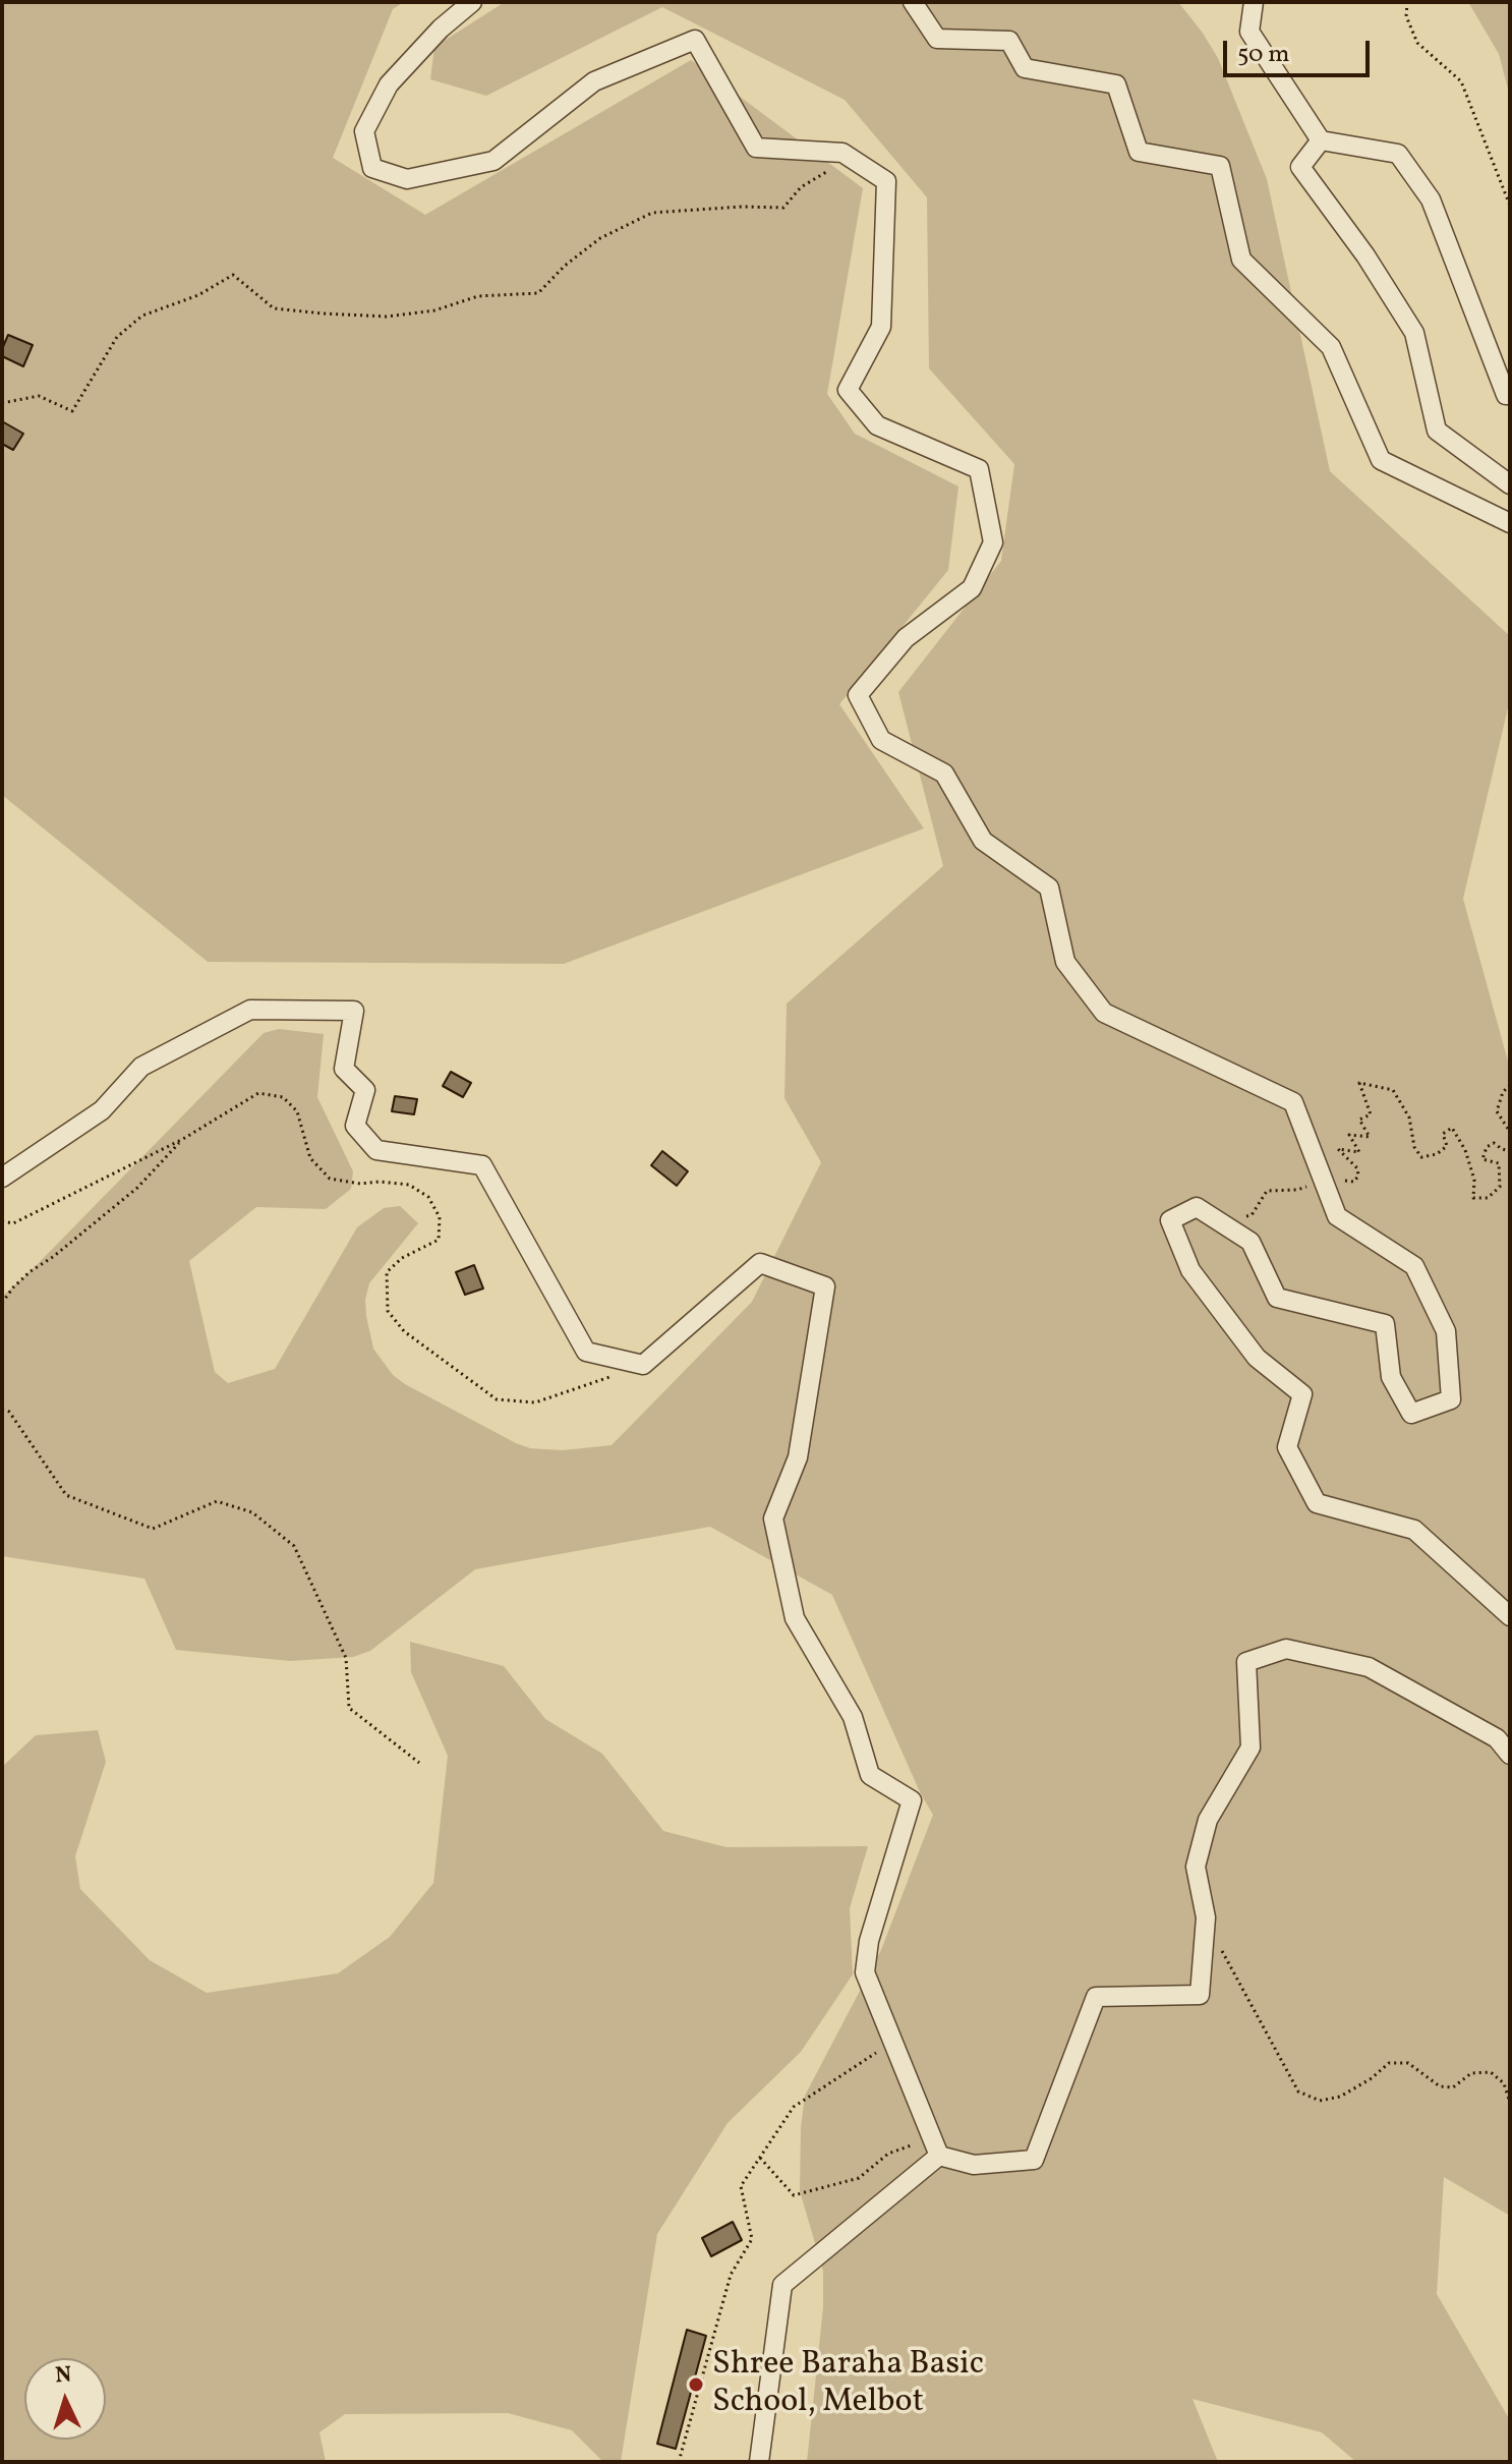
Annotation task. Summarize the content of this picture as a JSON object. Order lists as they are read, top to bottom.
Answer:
{
  "places": ["Shree Baraha Basic School, Melbot"],
  "scale_bar": "50 m",
  "north": "top"
}
